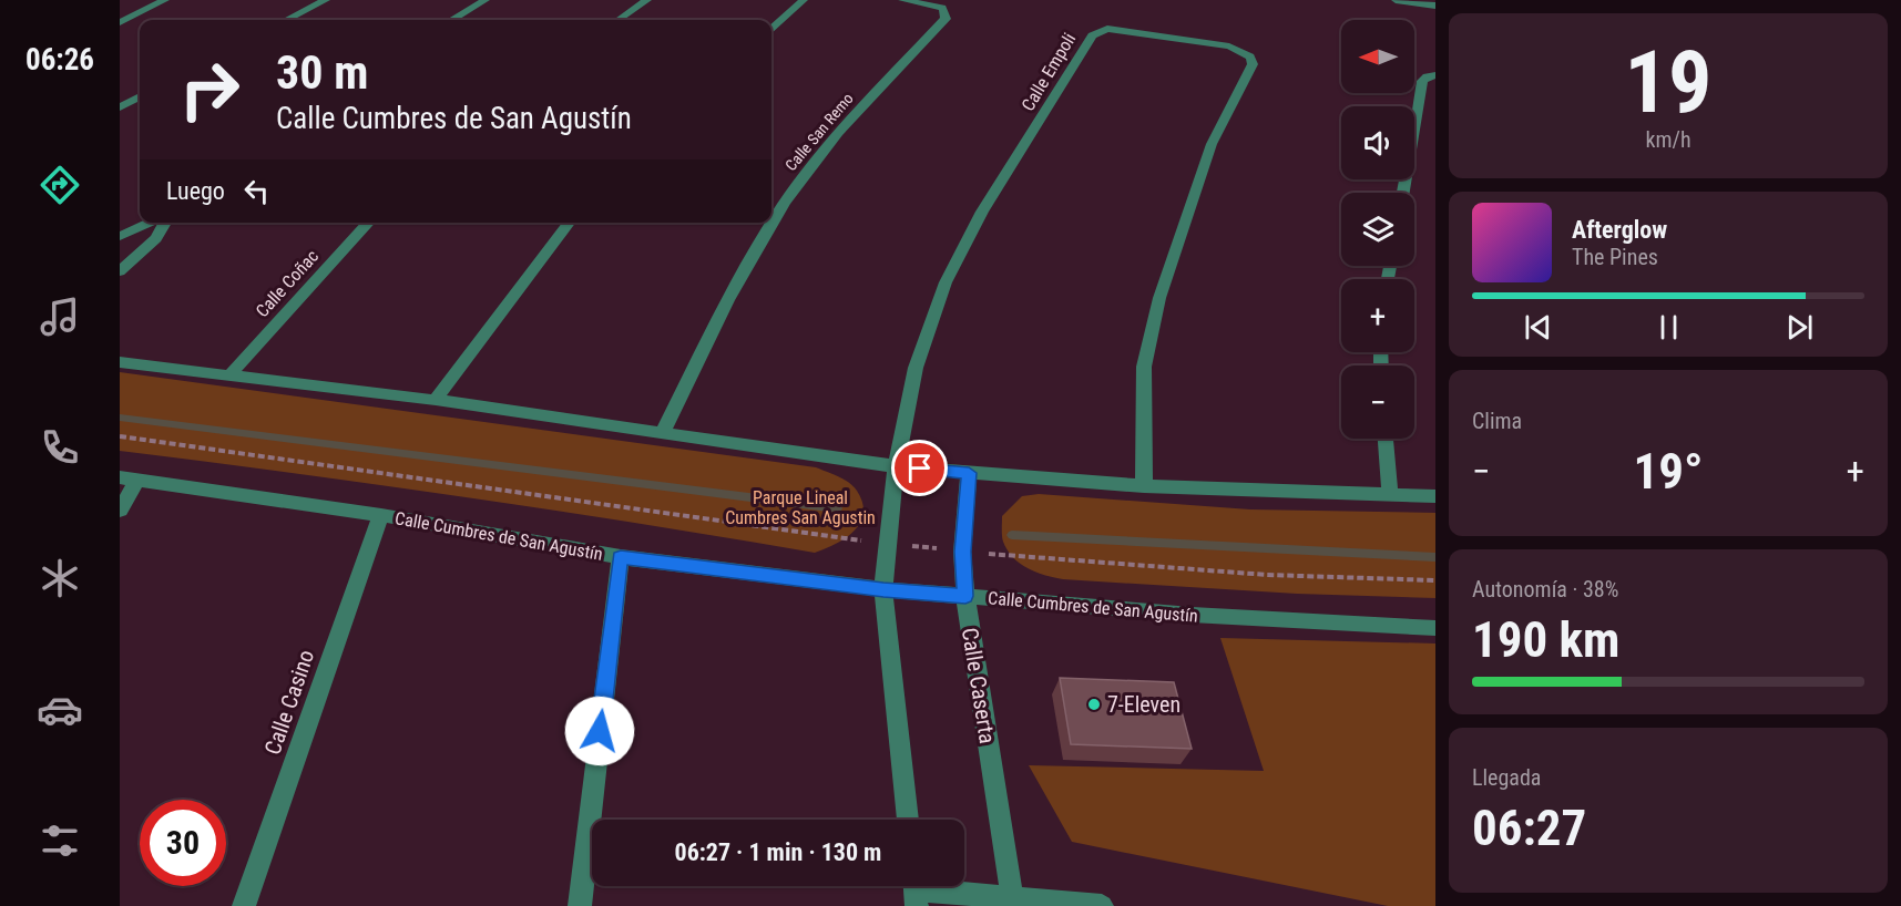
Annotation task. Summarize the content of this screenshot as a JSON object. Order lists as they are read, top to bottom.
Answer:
{
  "streets": {
    "street": [
      "Calle Empoli",
      "Calle San Remo",
      "Calle Coñac",
      "Calle Cumbres de San Agustín",
      "Calle Caserta",
      "Calle Casino"
    ]
  },
  "crossings": [
    ["Calle Empoli", "Calle Cumbres de San Agustín"],
    ["Calle Cumbres de San Agustín", "Calle Caserta"],
    ["Calle Cumbres de San Agustín", "Calle Casino"]
  ],
  "parks": ["Parque Lineal Cumbres San Agustin"],
  "places": ["7-Eleven"],
  "north": "left",
  "page": {
    "tabs": "06:26",
    "tile": [
      ["19", "km/h"],
      "Clima",
      ["Autonomía · 38%", "190 km"],
      ["Llegada", "06:27"]
    ],
    "map_buttons": ["+", "−"],
    "turn": ["30 m", "Calle Cumbres de San Agustín"],
    "then": "Luego",
    "song": ["Afterglow", "The Pines"],
    "heat": ["−", "19°", "+"],
    "limit": "30",
    "trip": "06:27 · 1 min · 130 m"
  }
}
